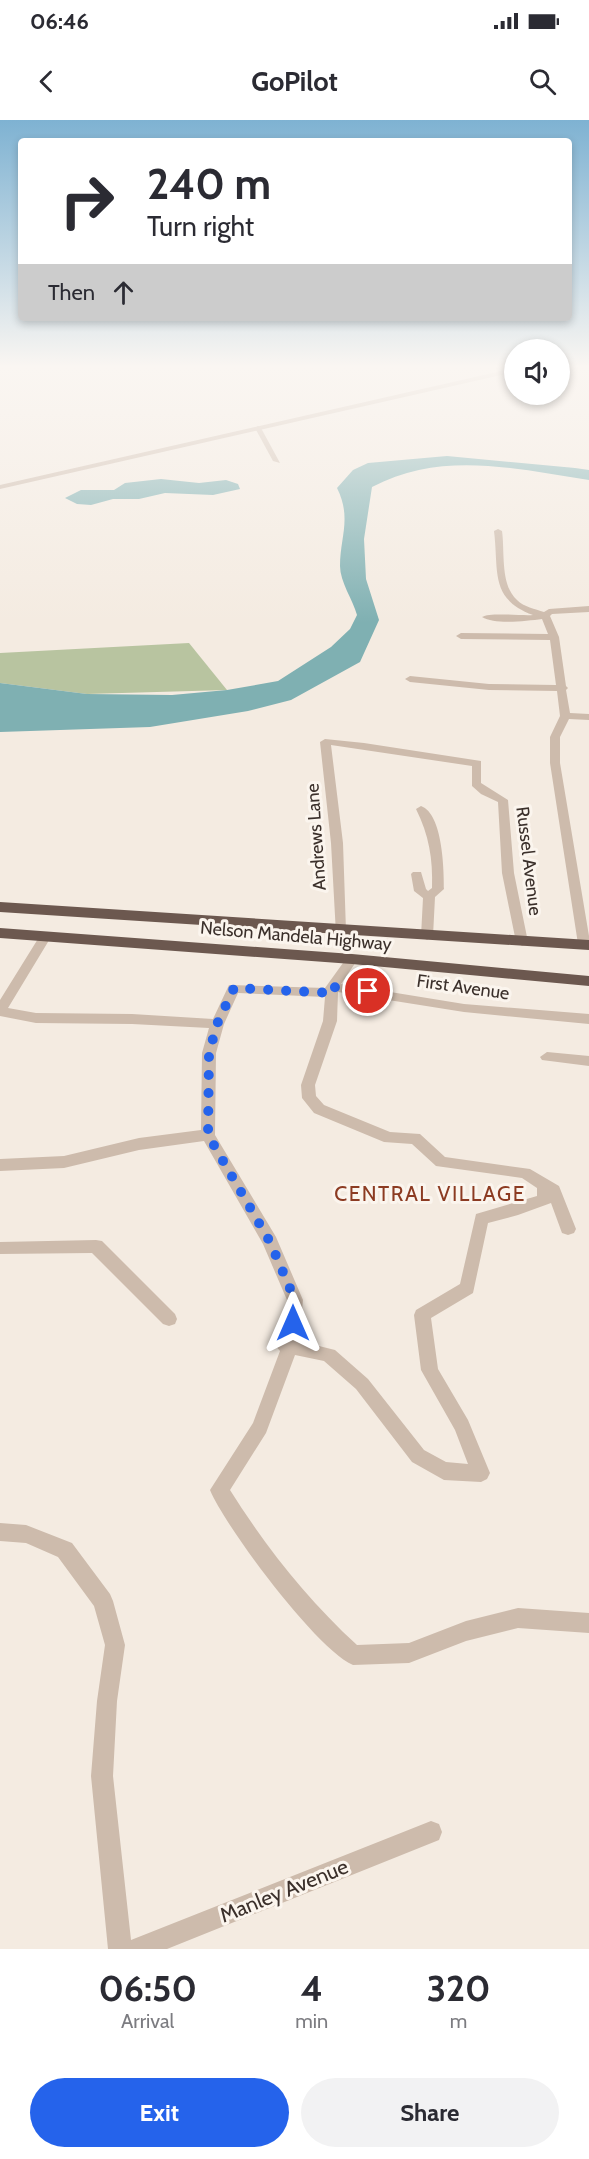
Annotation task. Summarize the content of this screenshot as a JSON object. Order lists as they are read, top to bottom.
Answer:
{
  "streets": {
    "highway": ["Nelson Mandela Highway"],
    "street": [
      "Andrews Lane",
      "Russel Avenue",
      "First Avenue",
      "Manley Avenue"
    ]
  },
  "crossings": [
    ["Andrews Lane", "Russel Avenue"],
    ["Andrews Lane", "Nelson Mandela Highway"],
    ["Russel Avenue", "Nelson Mandela Highway"]
  ],
  "districts": ["CENTRAL VILLAGE"],
  "page": {
    "status": "06:46",
    "header": "GoPilot",
    "turn": ["240 m", "Turn right"],
    "then": "Then",
    "eta": [
      "06:50",
      "Arrival",
      "4",
      "min",
      "320",
      "m"
    ],
    "buttons": ["Exit", "Share"]
  }
}
